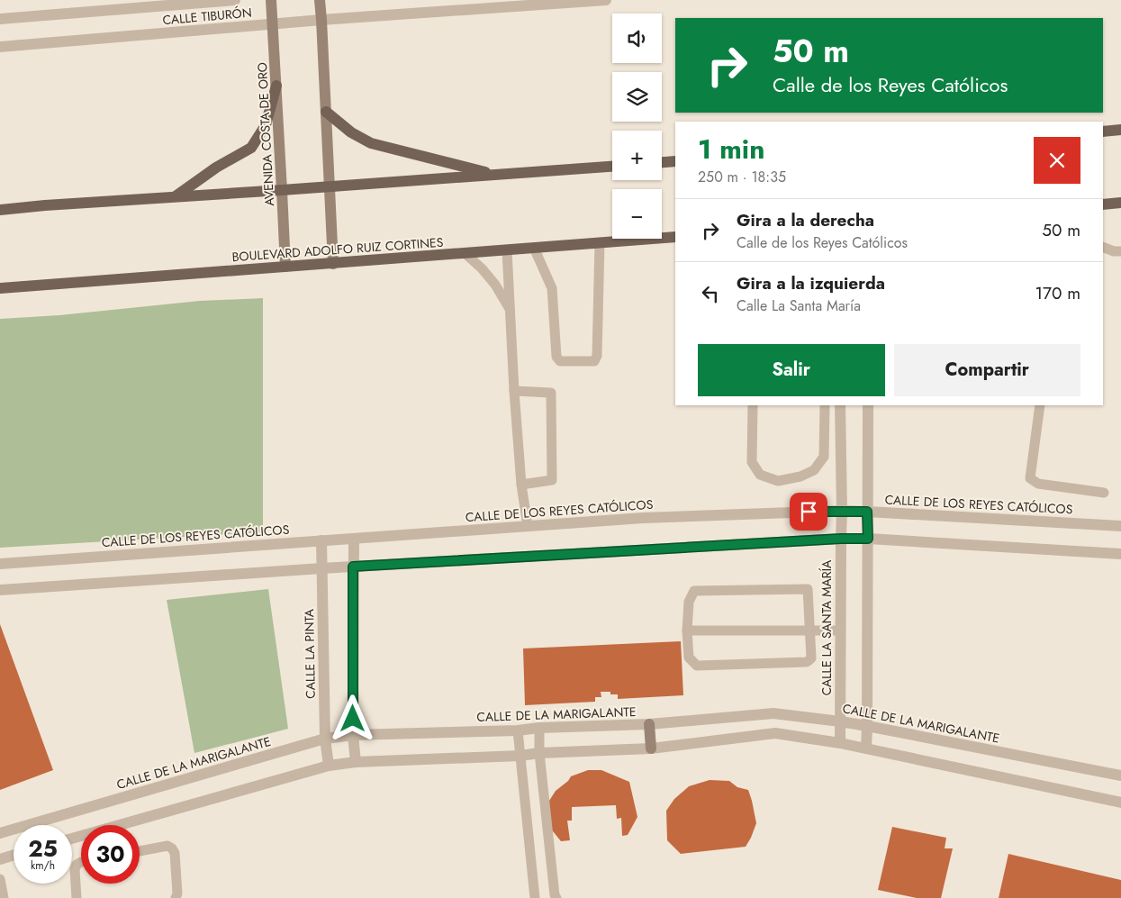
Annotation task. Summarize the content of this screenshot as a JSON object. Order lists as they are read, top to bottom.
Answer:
{
  "streets": {
    "main road": ["BOULEVARD ADOLFO RUIZ CORTINES"],
    "street": [
      "CALLE TIBURÓN",
      "AVENIDA COSTA DE ORO",
      "CALLE DE LOS REYES CATÓLICOS",
      "CALLE LA SANTA MARÍA",
      "CALLE LA PINTA",
      "CALLE DE LA MARIGALANTE"
    ]
  },
  "crossings": [
    ["CALLE TIBURÓN", "AVENIDA COSTA DE ORO"],
    ["AVENIDA COSTA DE ORO", "BOULEVARD ADOLFO RUIZ CORTINES"],
    ["CALLE DE LOS REYES CATÓLICOS", "CALLE LA SANTA MARÍA"],
    ["CALLE DE LOS REYES CATÓLICOS", "CALLE LA PINTA"],
    ["CALLE LA SANTA MARÍA", "CALLE DE LA MARIGALANTE"],
    ["CALLE LA PINTA", "CALLE DE LA MARIGALANTE"]
  ],
  "page": {
    "map_buttons": ["+", "−"],
    "turn": ["50 m", "Calle de los Reyes Católicos"],
    "heading": ["1 min", "250 m · 18:35"],
    "list": [
      {
        "name": "Gira a la derecha",
        "note": "Calle de los Reyes Católicos",
        "value": "50 m"
      },
      {
        "name": "Gira a la izquierda",
        "note": "Calle La Santa María",
        "value": "170 m"
      }
    ],
    "buttons": ["Salir", "Compartir"],
    "speed": "25 km/h",
    "limit": "30"
  }
}
